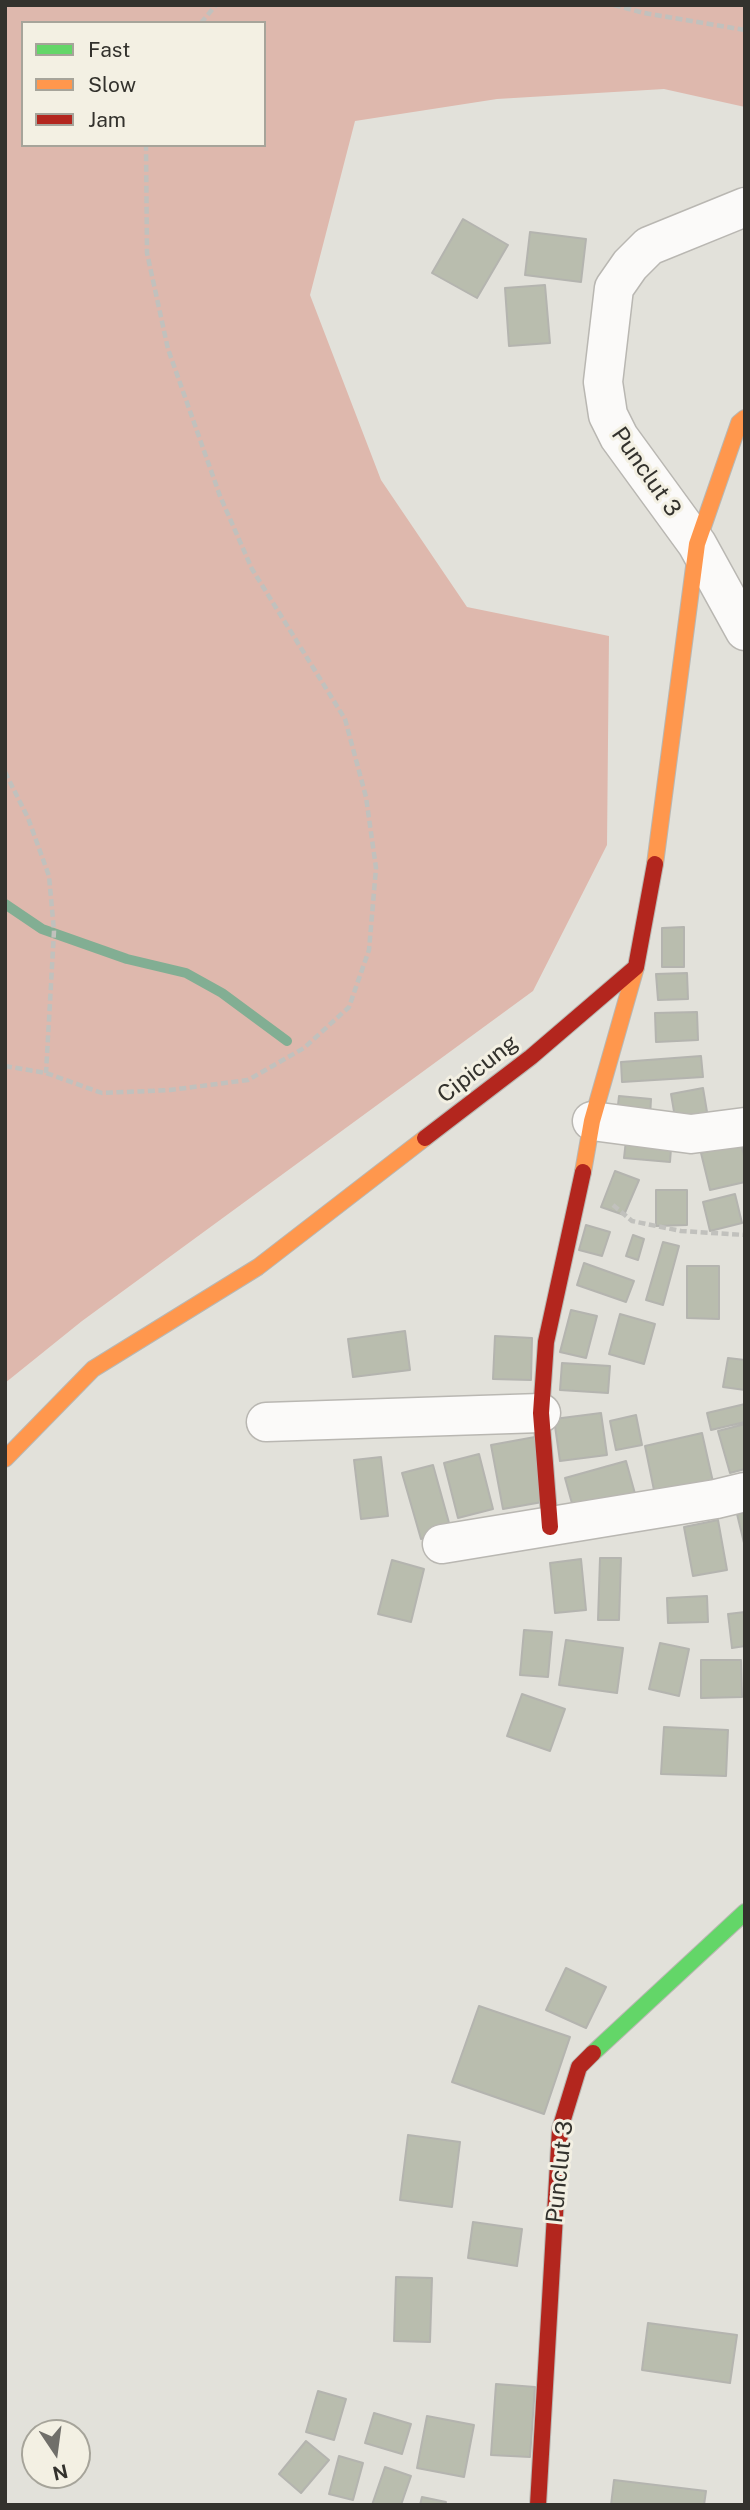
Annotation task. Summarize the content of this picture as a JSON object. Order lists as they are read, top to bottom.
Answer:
{
  "streets": {
    "street": ["Punclut 3", "Cipicung"]
  },
  "legend": ["Fast", "Slow", "Jam"],
  "north": "bottom"
}
